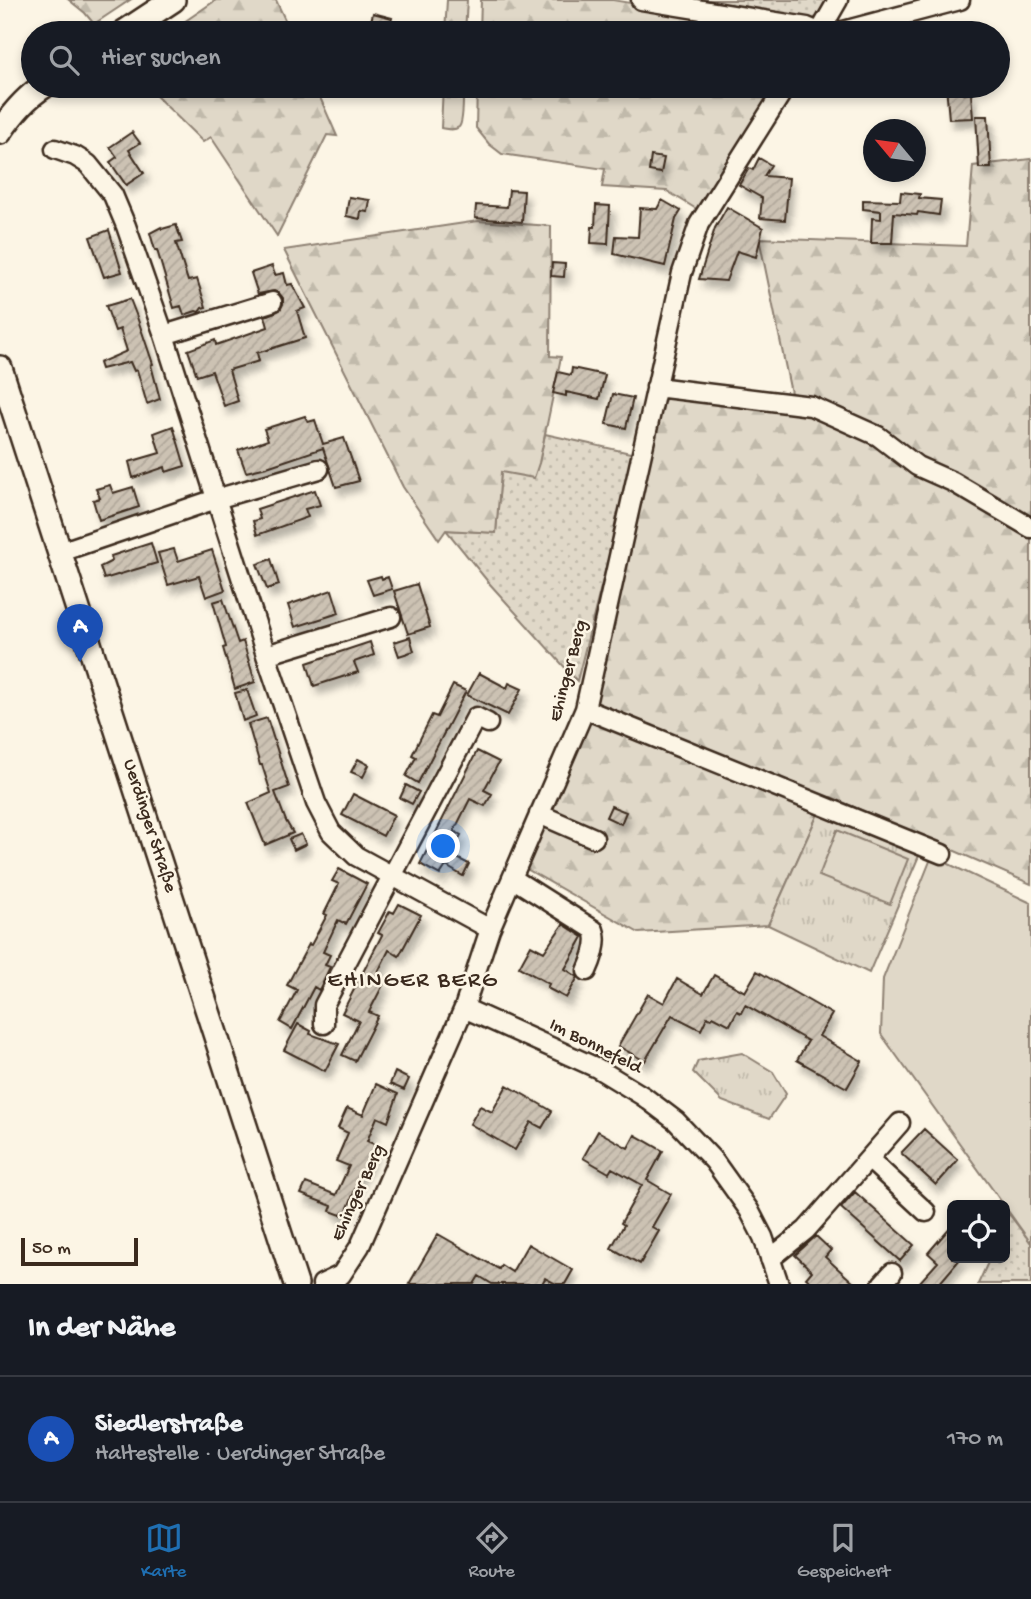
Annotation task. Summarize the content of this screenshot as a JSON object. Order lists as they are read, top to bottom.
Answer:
{
  "streets": {
    "main road": ["Uerdinger Straße"],
    "street": ["Ehinger Berg", "Im Bonnefeld"]
  },
  "crossings": [
    ["Ehinger Berg", "Im Bonnefeld"]
  ],
  "districts": ["EHINGER BERG"],
  "scale_bar": "50 m",
  "north": "top left",
  "page": {
    "search": "Hier suchen",
    "pins": "A",
    "scale": "50 m",
    "heading": "In der Nähe",
    "list": [
      {
        "mark": "A",
        "name": "Siedlerstraße",
        "note": "Haltestelle · Uerdinger Straße",
        "value": "170 m"
      }
    ],
    "nav": ["Karte", "Route", "Gespeichert"]
  }
}
